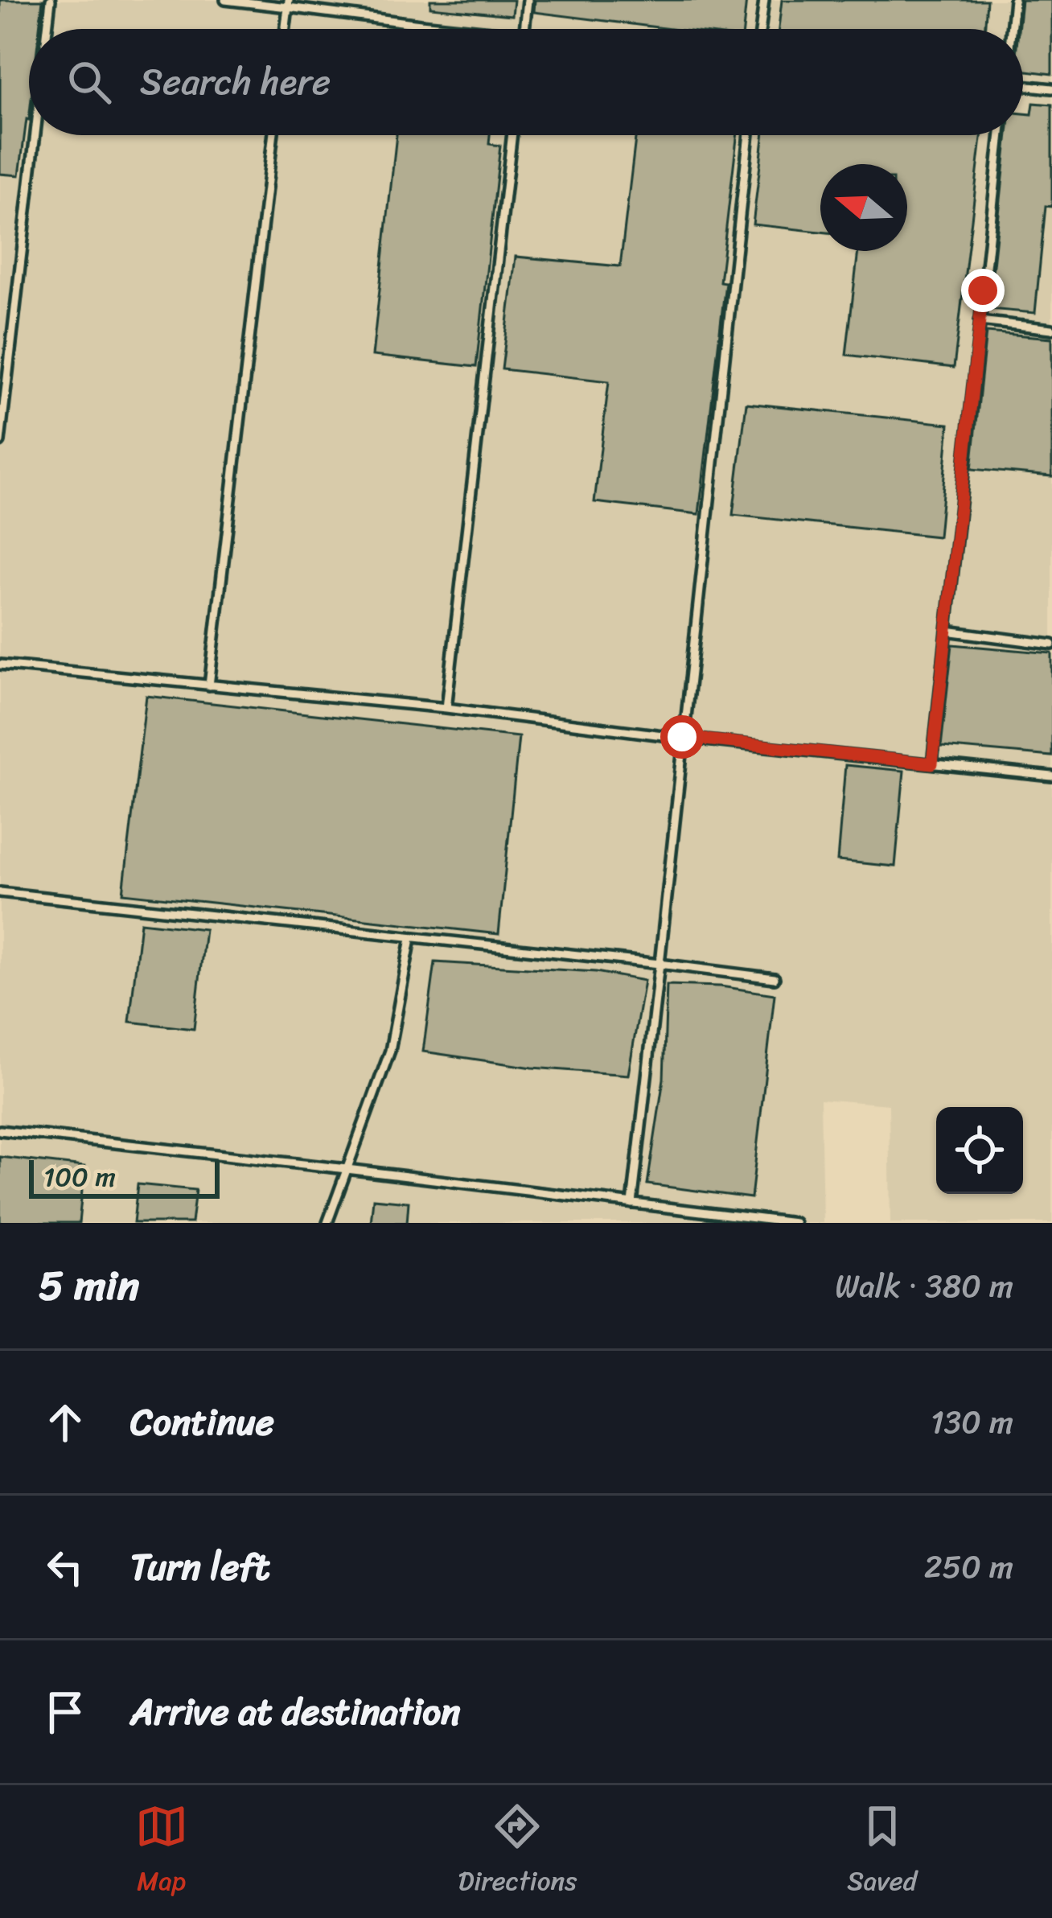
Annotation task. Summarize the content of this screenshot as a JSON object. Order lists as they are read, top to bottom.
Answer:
{
  "scale_bar": "100 m",
  "north": "left",
  "page": {
    "search": "Search here",
    "scale": "100 m",
    "heading": ["5 min", "Walk · 380 m"],
    "list": [
      ["Continue", "130 m"],
      ["Turn left", "250 m"],
      "Arrive at destination"
    ],
    "nav": ["Map", "Directions", "Saved"]
  }
}
